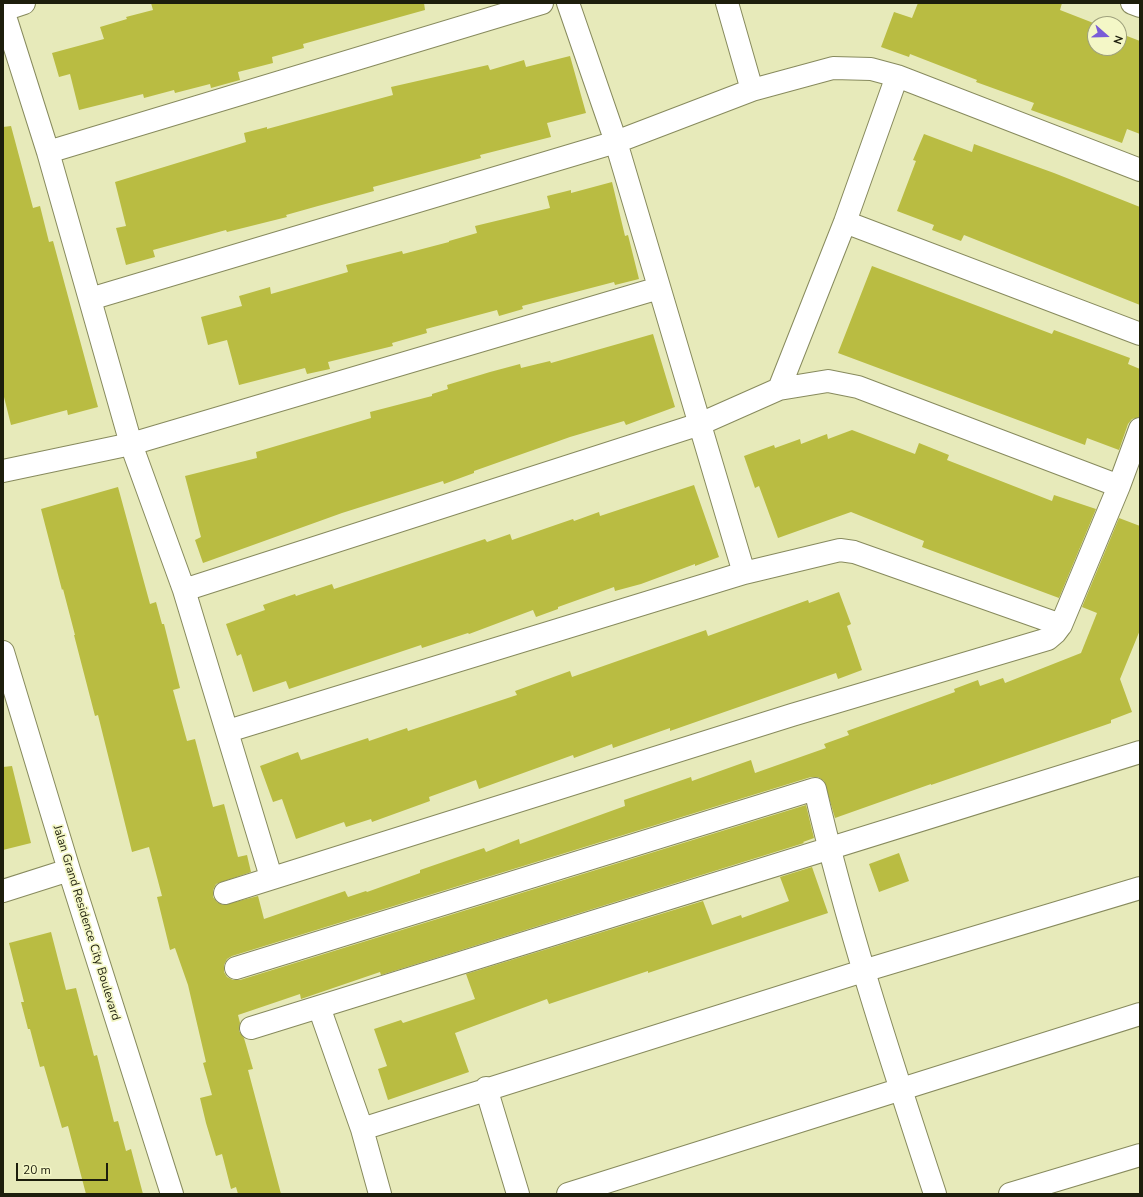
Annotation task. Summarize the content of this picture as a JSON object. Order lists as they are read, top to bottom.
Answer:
{
  "streets": {
    "street": ["Jalan Grand Residence City Boulevard"]
  },
  "scale_bar": "20 m",
  "north": "right"
}
